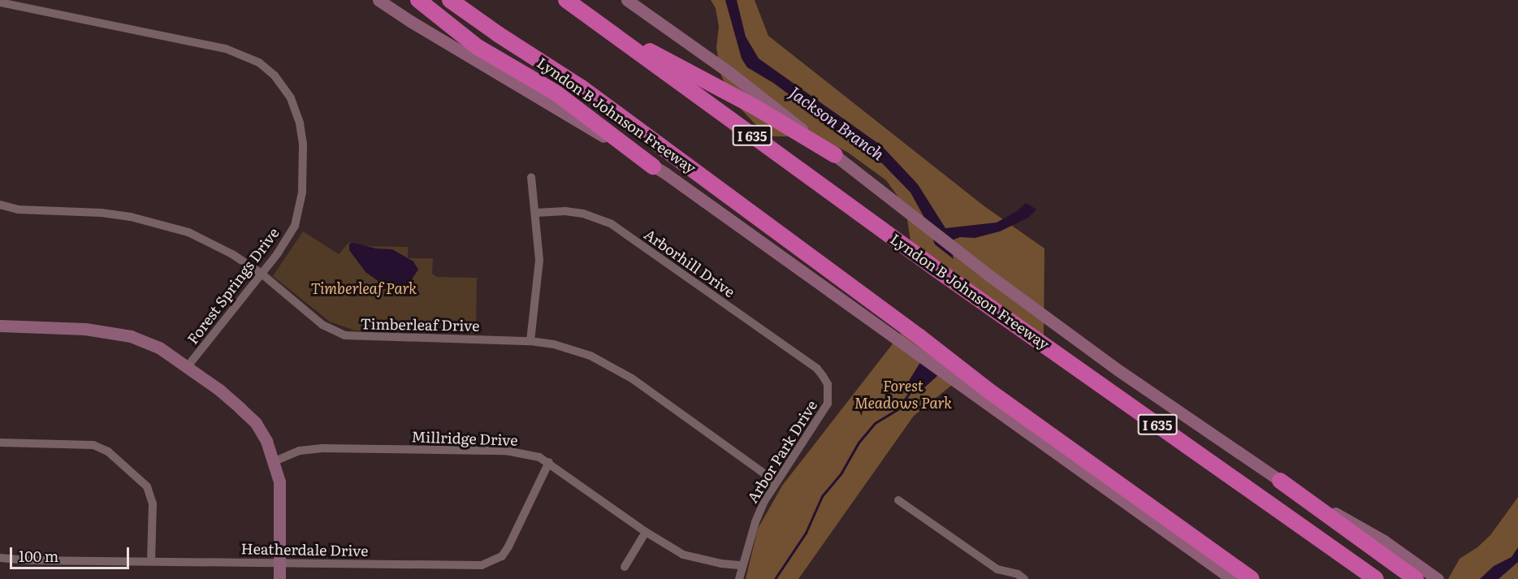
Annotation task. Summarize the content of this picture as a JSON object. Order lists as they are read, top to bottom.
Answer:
{
  "streets": {
    "highway": ["Lyndon B Johnson Freeway", "I 635"],
    "street": [
      "Arborhill Drive",
      "Forest Springs Drive",
      "Timberleaf Drive",
      "Millridge Drive",
      "Arbor Park Drive",
      "Heatherdale Drive"
    ]
  },
  "crossings": [
    ["Arborhill Drive", "Arbor Park Drive"],
    ["Forest Springs Drive", "Timberleaf Drive"],
    ["Timberleaf Drive", "Arbor Park Drive"],
    ["Millridge Drive", "Arbor Park Drive"],
    ["Millridge Drive", "Heatherdale Drive"]
  ],
  "water": ["Jackson Branch"],
  "parks": ["Timberleaf Park", "Forest Meadows Park"],
  "scale_bar": "100 m"
}
